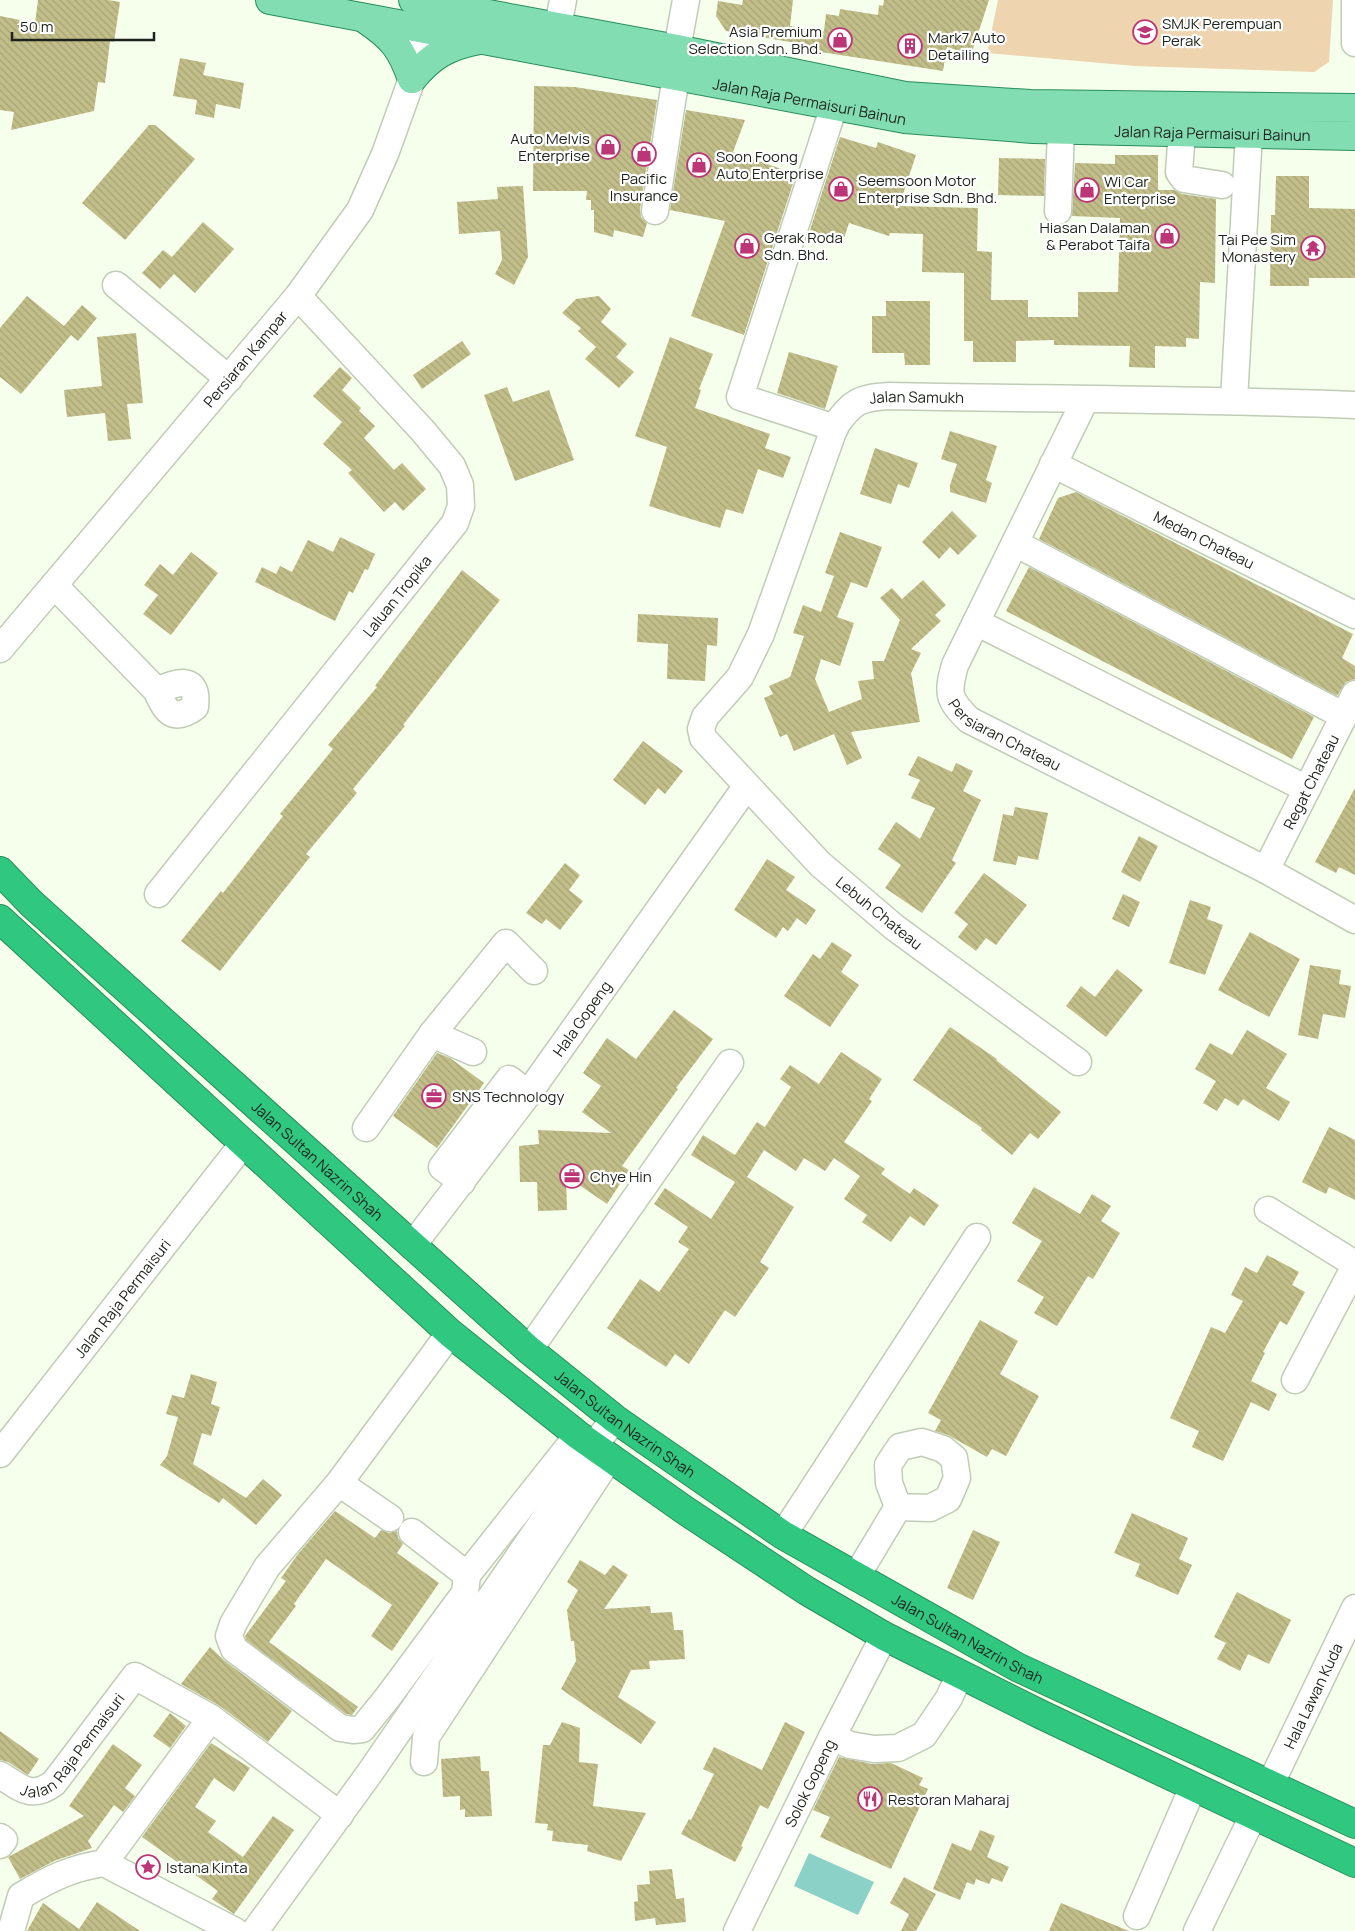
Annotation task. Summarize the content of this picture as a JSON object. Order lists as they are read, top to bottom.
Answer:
{
  "streets": {
    "highway": ["Jalan Sultan Nazrin Shah"],
    "main road": ["Jalan Raja Permaisuri Bainun"],
    "street": [
      "Persiaran Kampar",
      "Jalan Samukh",
      "Medan Chateau",
      "Laluan Tropika",
      "Persiaran Chateau",
      "Regat Chateau",
      "Lebuh Chateau",
      "Hala Gopeng",
      "Jalan Raja Permaisuri",
      "Hala Lawan Kuda",
      "Solok Gopeng"
    ]
  },
  "crossings": [
    ["Jalan Raja Permaisuri Bainun", "Persiaran Kampar"],
    ["Persiaran Kampar", "Laluan Tropika"],
    ["Jalan Samukh", "Persiaran Chateau"],
    ["Jalan Samukh", "Lebuh Chateau"],
    ["Medan Chateau", "Persiaran Chateau"],
    ["Persiaran Chateau", "Regat Chateau"],
    ["Lebuh Chateau", "Hala Gopeng"],
    ["Hala Gopeng", "Jalan Sultan Nazrin Shah"],
    ["Jalan Sultan Nazrin Shah", "Hala Lawan Kuda"]
  ],
  "places": {
    "school or university": ["SMJK Perempuan Perak"],
    "shop": [
      "Asia Premium Selection Sdn. Bhd.",
      "Auto Melvis Enterprise",
      "Pacific Insurance",
      "Soon Foong Auto Enterprise",
      "Seemsoon Motor Enterprise Sdn. Bhd.",
      "Wi Car Enterprise",
      "Hiasan Dalaman & Perabot Taifa",
      "Gerak Roda Sdn. Bhd."
    ],
    "building": ["Mark7 Auto Detailing"],
    "temple": ["Tai Pee Sim Monastery"],
    "office": ["SNS Technology", "Chye Hin"],
    "restaurant": ["Restoran Maharaj"],
    "place": ["Istana Kinta"]
  },
  "scale_bar": "50 m"
}
